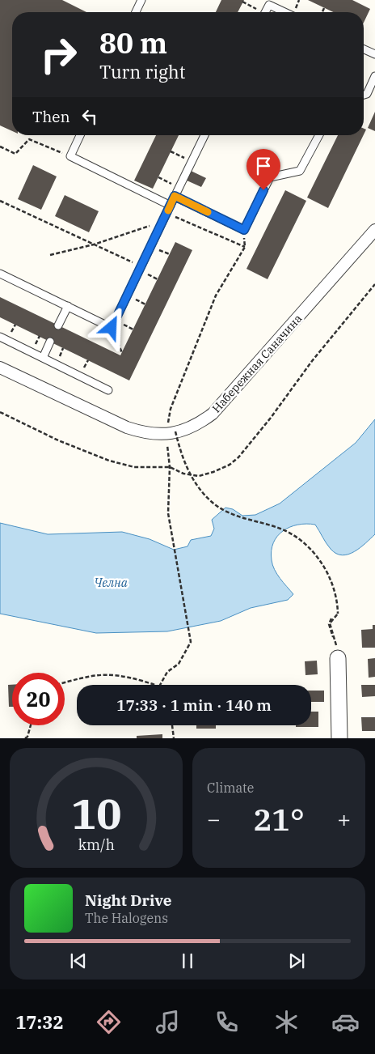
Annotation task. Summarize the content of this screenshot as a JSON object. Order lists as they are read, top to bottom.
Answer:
{
  "streets": {
    "street": ["Набережная Саначина"]
  },
  "water": ["Челна"],
  "page": {
    "turn": ["80 m", "Turn right"],
    "then": "Then",
    "limit": "20",
    "trip": "17:33 · 1 min · 140 m",
    "tile": "Climate",
    "heat": ["−", "21°", "+"],
    "song": ["Night Drive", "The Halogens"],
    "tabs": "17:32",
    "gauge": ["10", "km/h"]
  }
}
